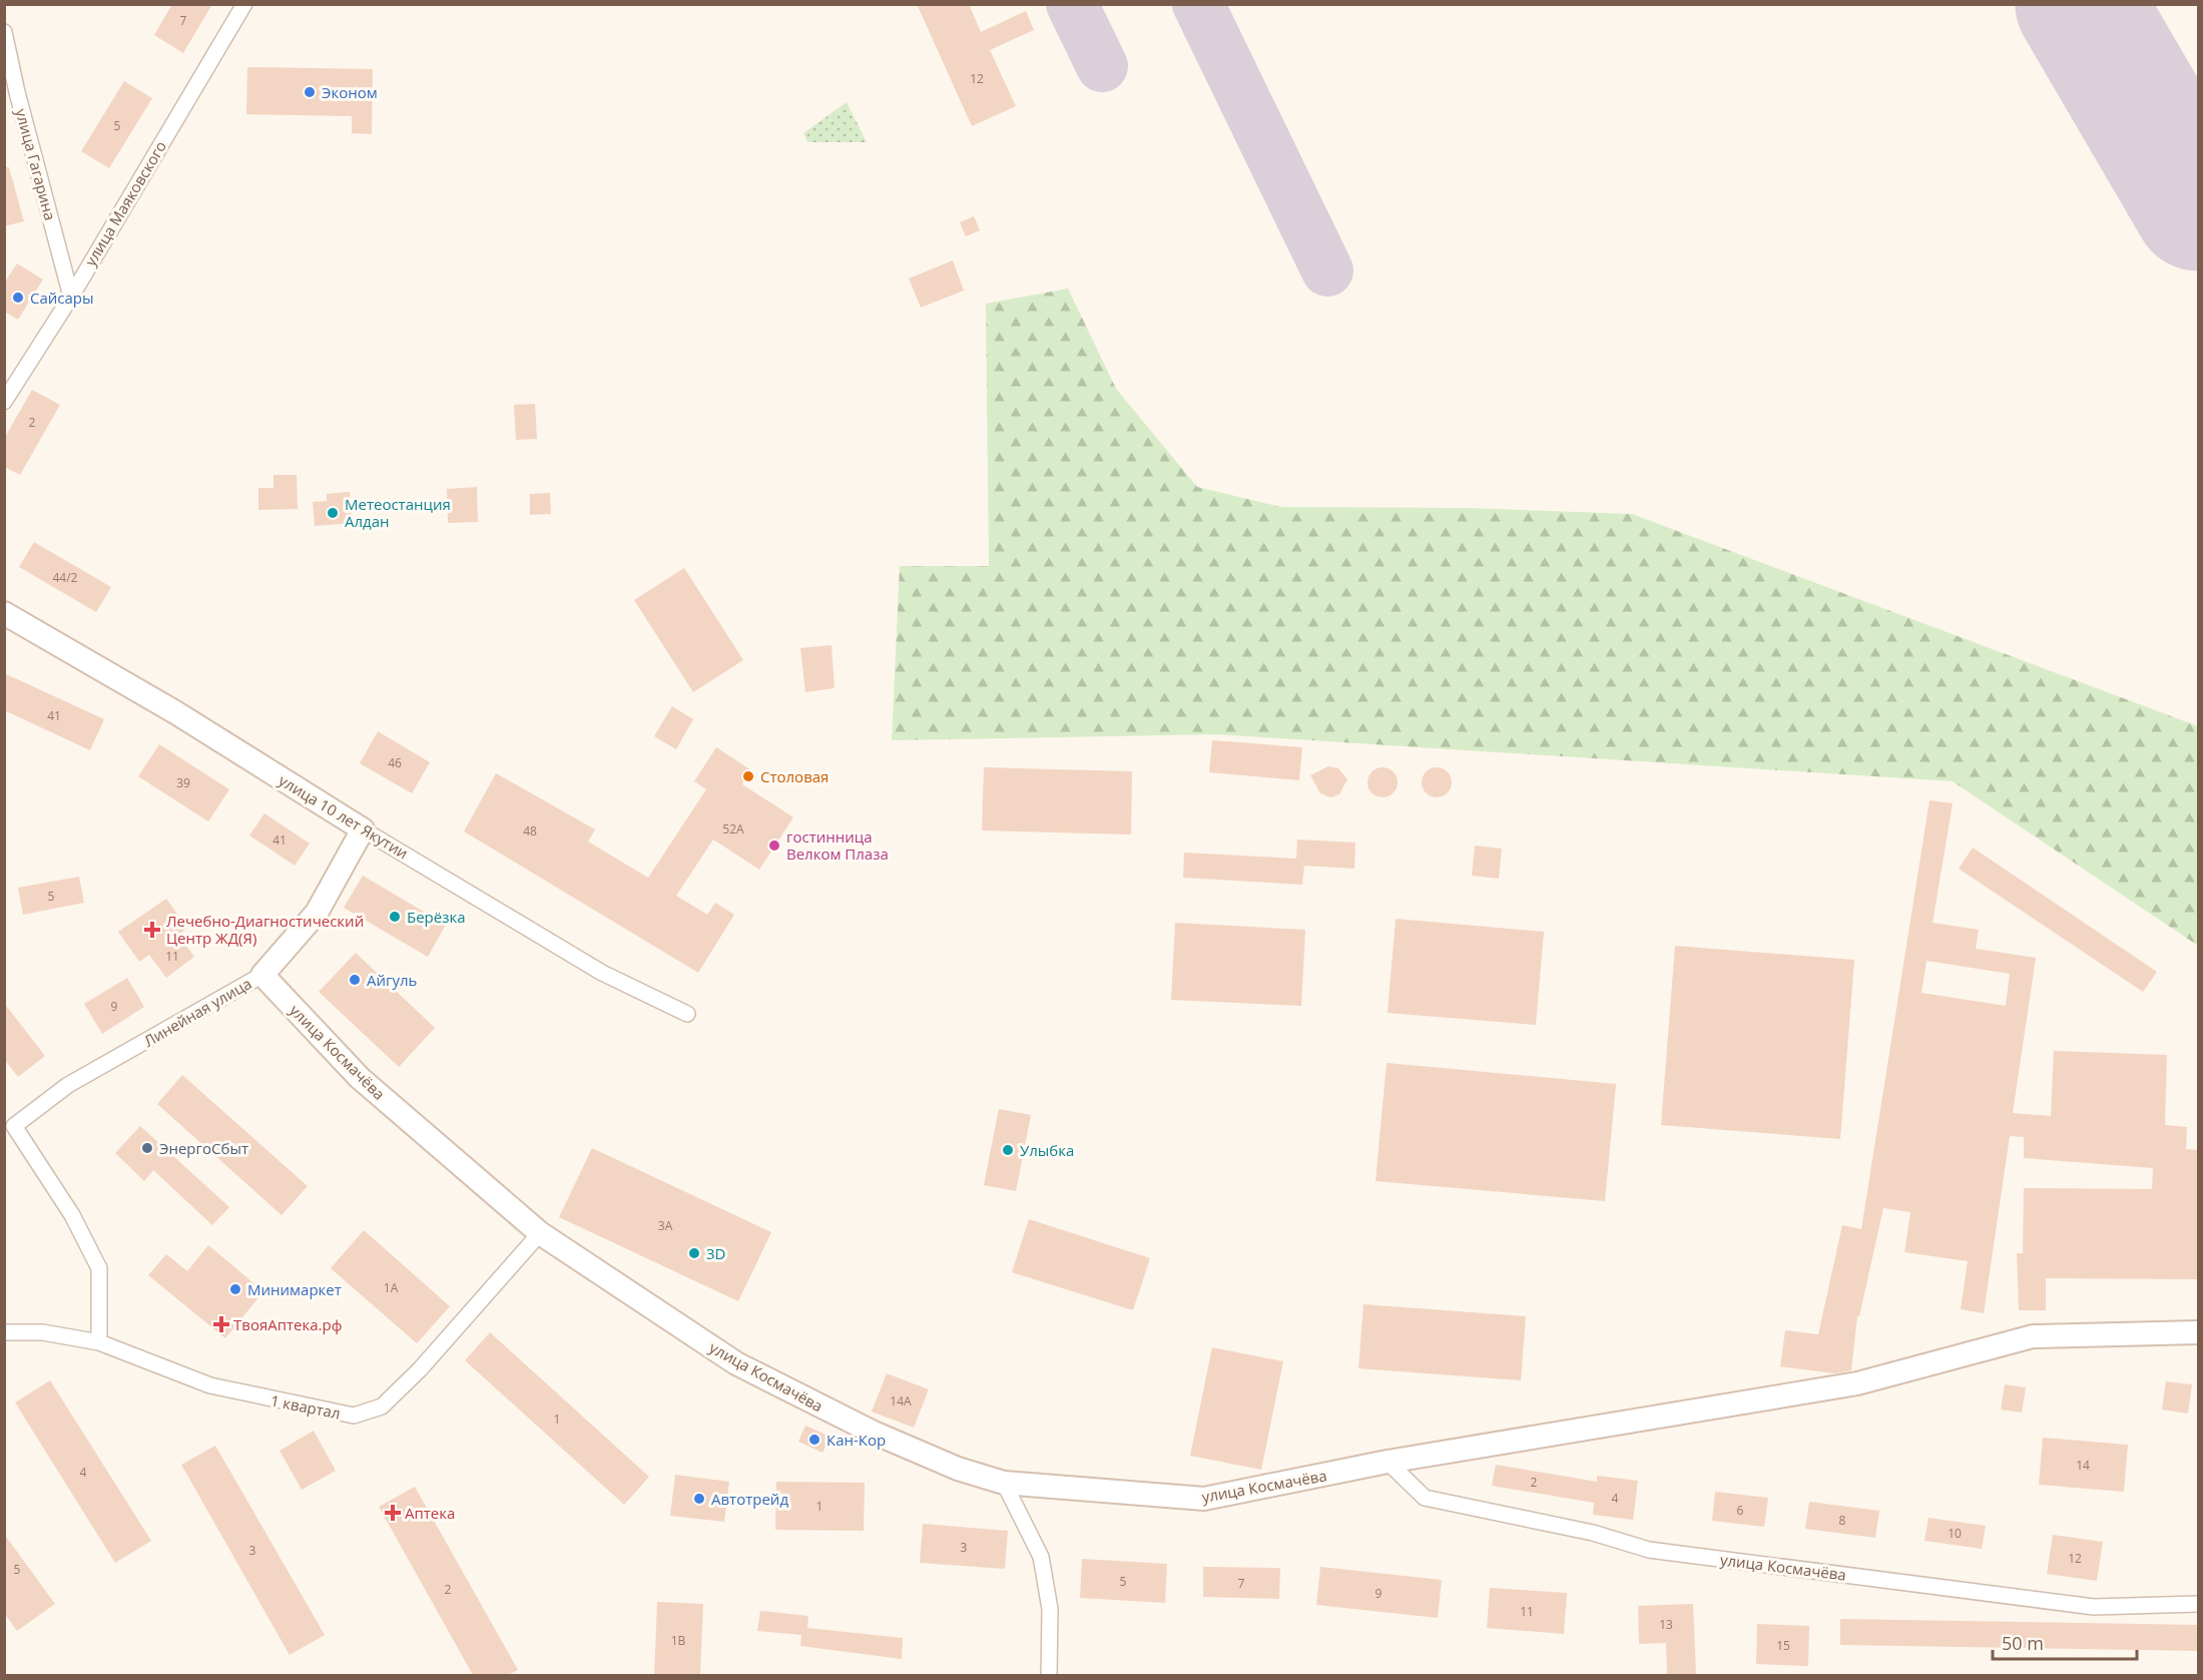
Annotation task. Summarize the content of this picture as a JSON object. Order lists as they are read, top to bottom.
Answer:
{
  "streets": {
    "main road": ["улица 10 лет Якутии", "Линейная улица", "улица Космачёва"],
    "street": ["улица Гагарина", "улица Маяковского", "1 квартал"]
  },
  "crossings": [
    ["улица Гагарина", "улица Маяковского"],
    ["улица 10 лет Якутии", "Линейная улица"],
    ["Линейная улица", "улица Космачёва"],
    ["Линейная улица", "1 квартал"],
    ["улица Космачёва", "1 квартал"]
  ],
  "places": {
    "other": [
      "Эконом",
      "Сайсары",
      "Метеостанция Алдан",
      "Столовая",
      "гостинница Велком Плаза",
      "Берёзка",
      "Айгуль",
      "ЭнергоСбыт",
      "Улыбка",
      "3D",
      "Минимаркет",
      "Кан-Кор",
      "Автотрейд"
    ],
    "health": ["Лечебно-Диагностический Центр ЖД(Я)", "ТвояАптека.рф", "Аптека"]
  },
  "house_numbers": [
    "7",
    "12",
    "5",
    "2",
    "44/2",
    "41",
    "46",
    "39",
    "52А",
    "48",
    "41",
    "5",
    "11",
    "9",
    "3А",
    "1А",
    "14А",
    "1",
    "14",
    "4",
    "2",
    "4",
    "1",
    "6",
    "8",
    "10",
    "3",
    "3",
    "12",
    "5",
    "5",
    "7",
    "2",
    "9",
    "11",
    "13",
    "1В",
    "15"
  ],
  "scale_bar": "50 m"
}
